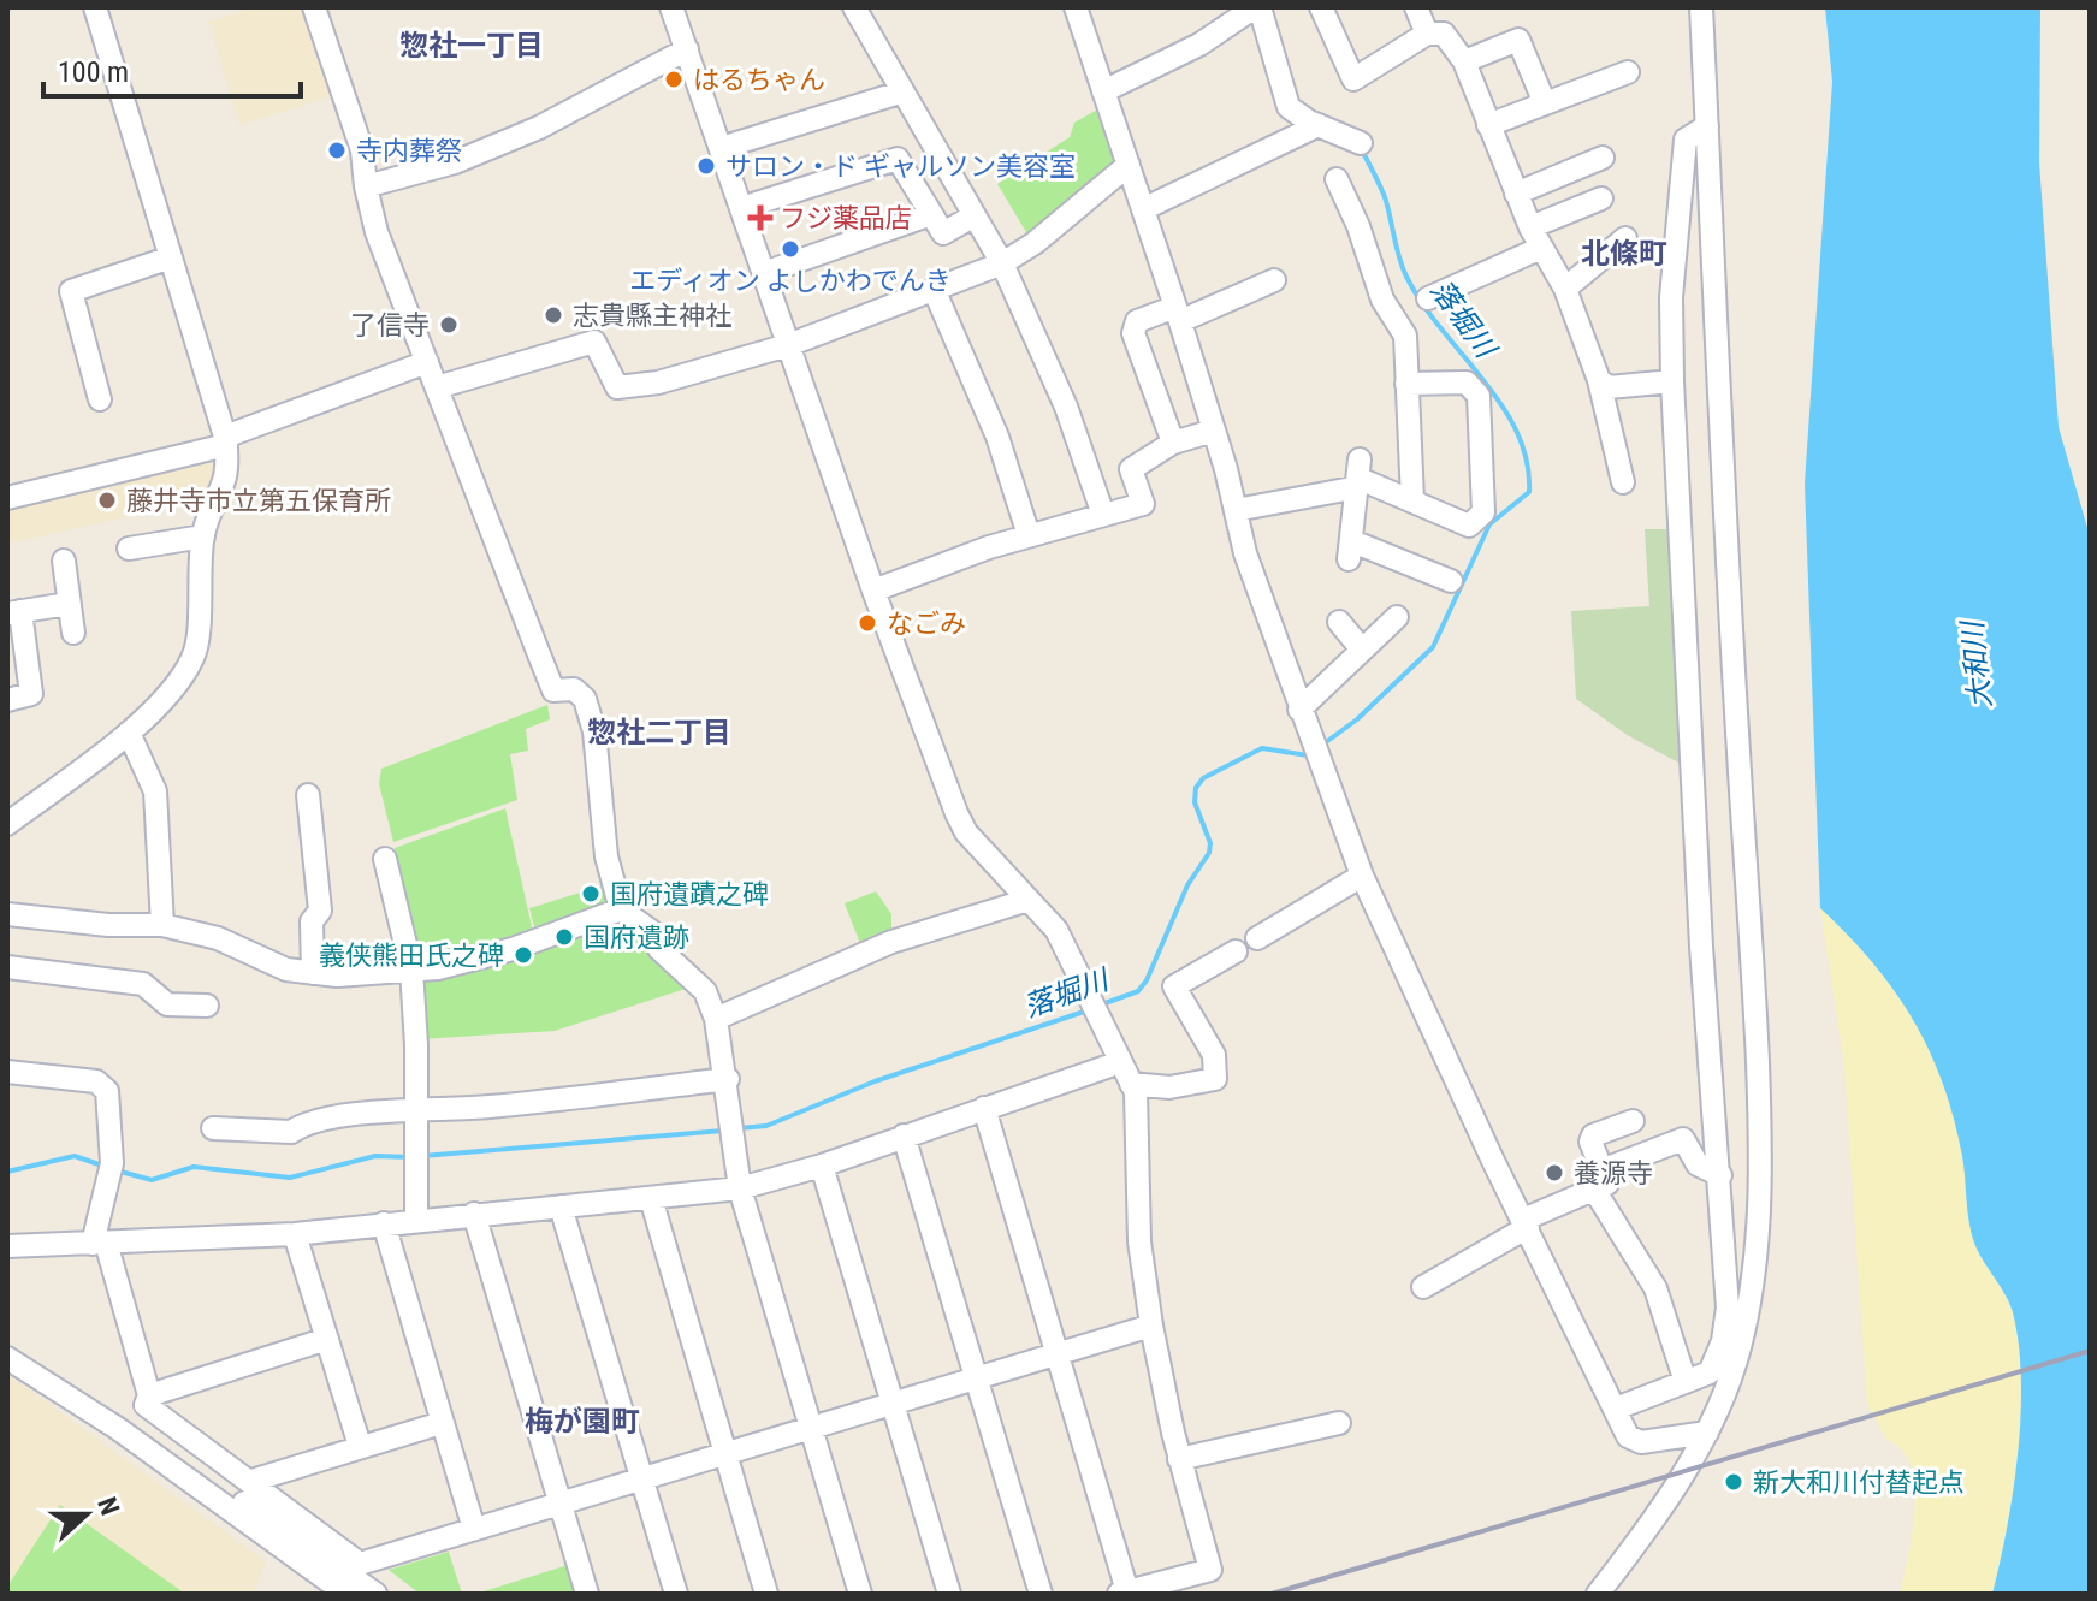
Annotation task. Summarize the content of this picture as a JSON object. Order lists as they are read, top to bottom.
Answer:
{
  "districts": [
    "惣社一丁目",
    "北條町",
    "惣社二丁目",
    "梅が園町"
  ],
  "water": ["落堀川", "大和川"],
  "places": {
    "other": [
      "はるちゃん",
      "寺内葬祭",
      "サロン・ド ギャルソン美容室",
      "エディオン よしかわでんき",
      "志貴縣主神社",
      "了信寺",
      "藤井寺市立第五保育所",
      "なごみ",
      "国府遺蹟之碑",
      "国府遺跡",
      "義侠熊田氏之碑",
      "養源寺",
      "新大和川付替起点"
    ],
    "health": ["フジ薬品店"]
  },
  "scale_bar": "100 m",
  "north": "right"
}
